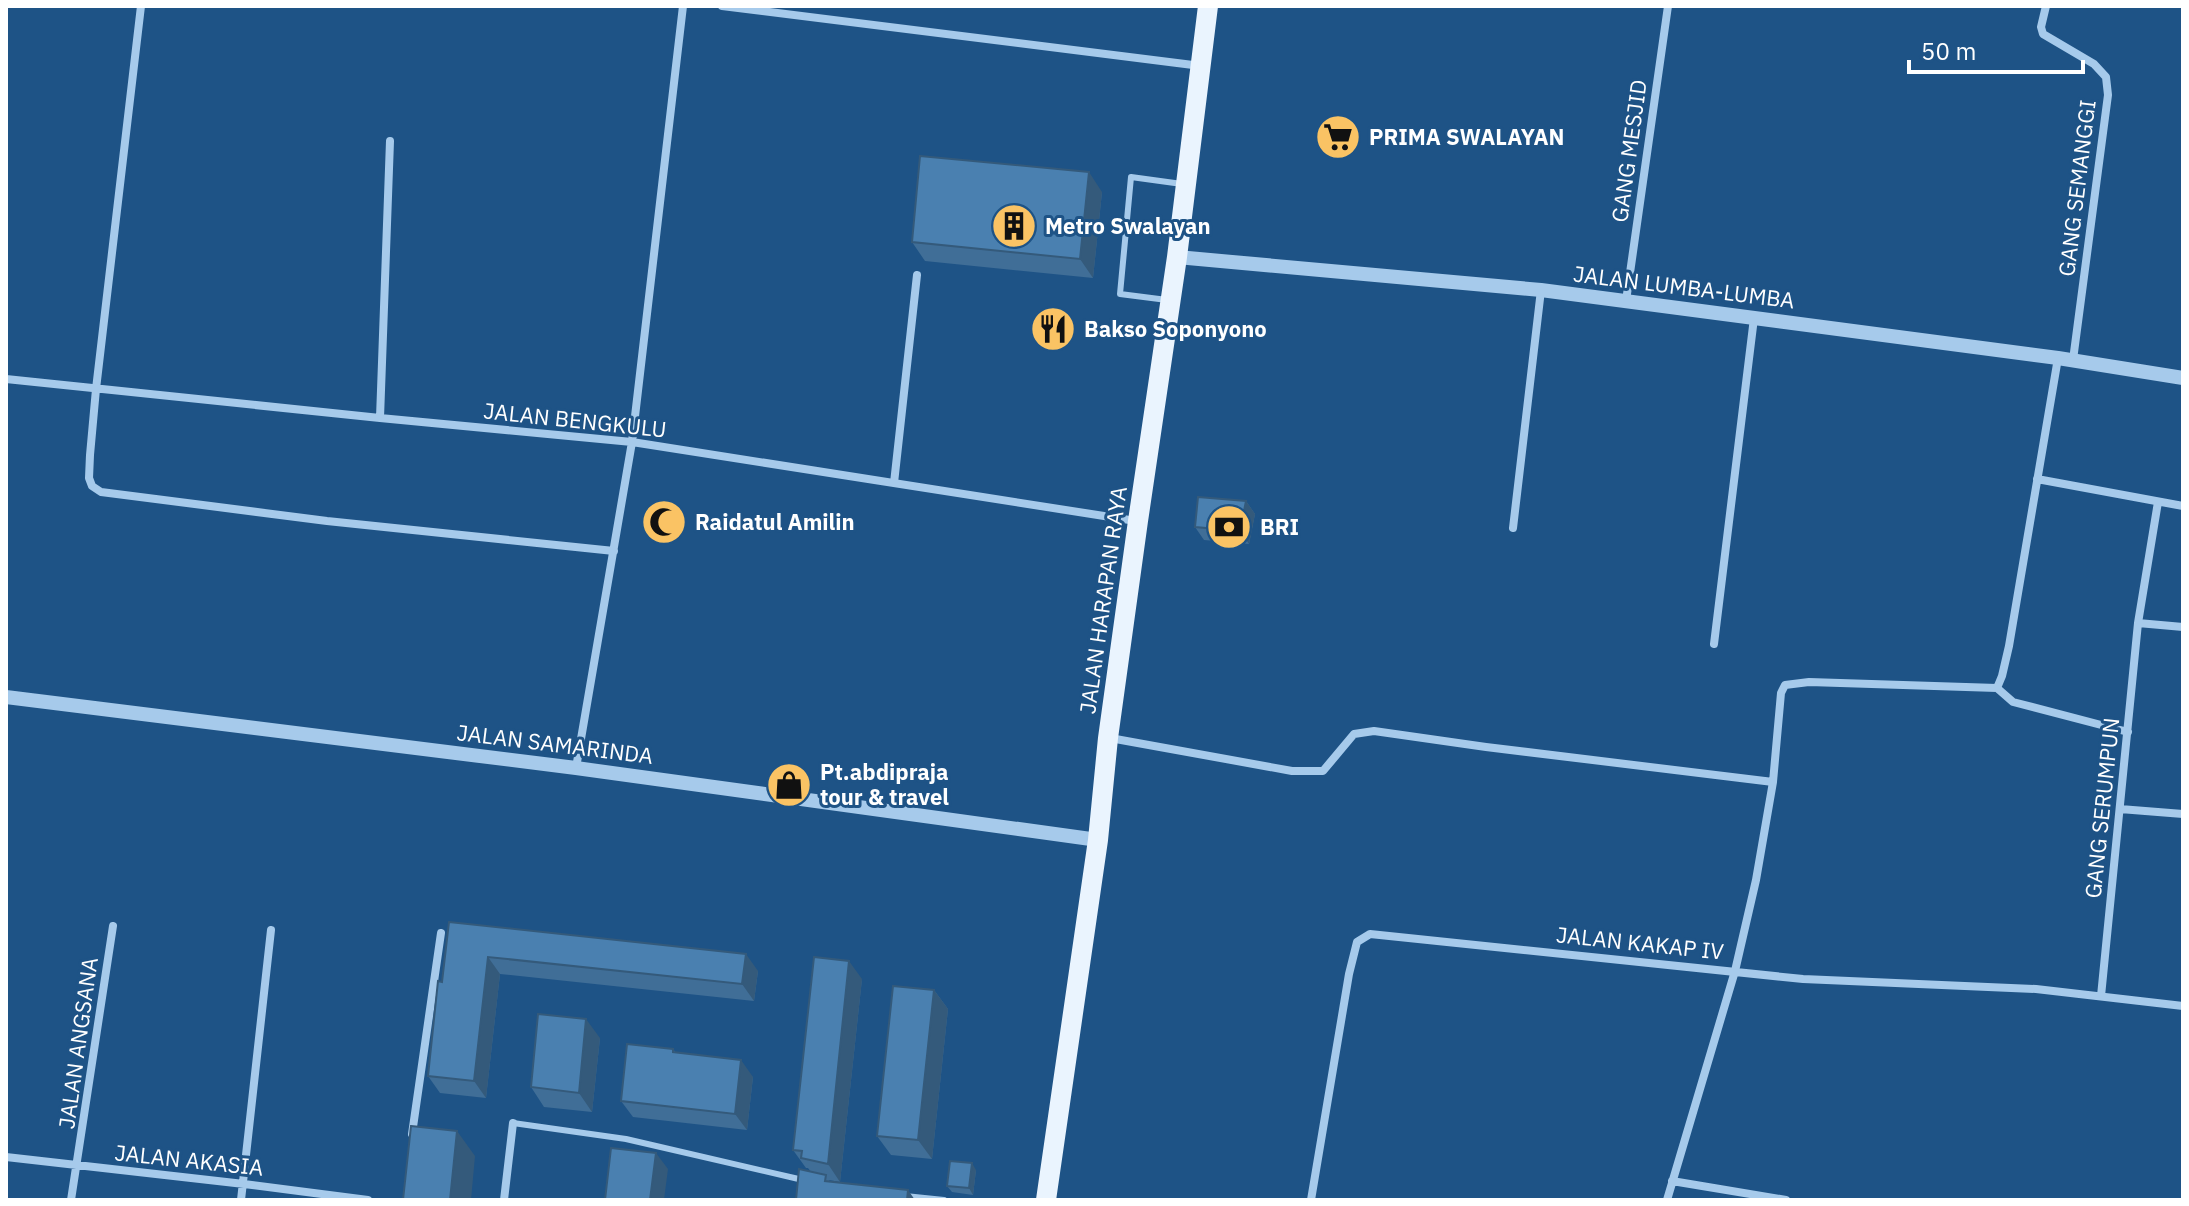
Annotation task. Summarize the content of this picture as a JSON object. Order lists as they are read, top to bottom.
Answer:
{
  "streets": {
    "main road": ["JALAN HARAPAN RAYA"],
    "street": [
      "GANG MESJID",
      "GANG SEMANGGI",
      "JALAN LUMBA-LUMBA",
      "JALAN BENGKULU",
      "JALAN SAMARINDA",
      "GANG SERUMPUN",
      "JALAN KAKAP IV",
      "JALAN ANGSANA",
      "JALAN AKASIA"
    ]
  },
  "crossings": [
    ["GANG MESJID", "JALAN LUMBA-LUMBA"],
    ["GANG SEMANGGI", "JALAN LUMBA-LUMBA"],
    ["JALAN LUMBA-LUMBA", "JALAN HARAPAN RAYA"],
    ["JALAN BENGKULU", "JALAN HARAPAN RAYA"],
    ["JALAN HARAPAN RAYA", "JALAN SAMARINDA"],
    ["GANG SERUMPUN", "JALAN KAKAP IV"],
    ["JALAN ANGSANA", "JALAN AKASIA"]
  ],
  "places": {
    "supermarket": ["PRIMA SWALAYAN"],
    "building": ["Metro Swalayan"],
    "restaurant": ["Bakso Soponyono"],
    "mosque": ["Raidatul Amilin"],
    "bank": ["BRI"],
    "shop": ["Pt.abdipraja tour & travel"]
  },
  "scale_bar": "50 m"
}
